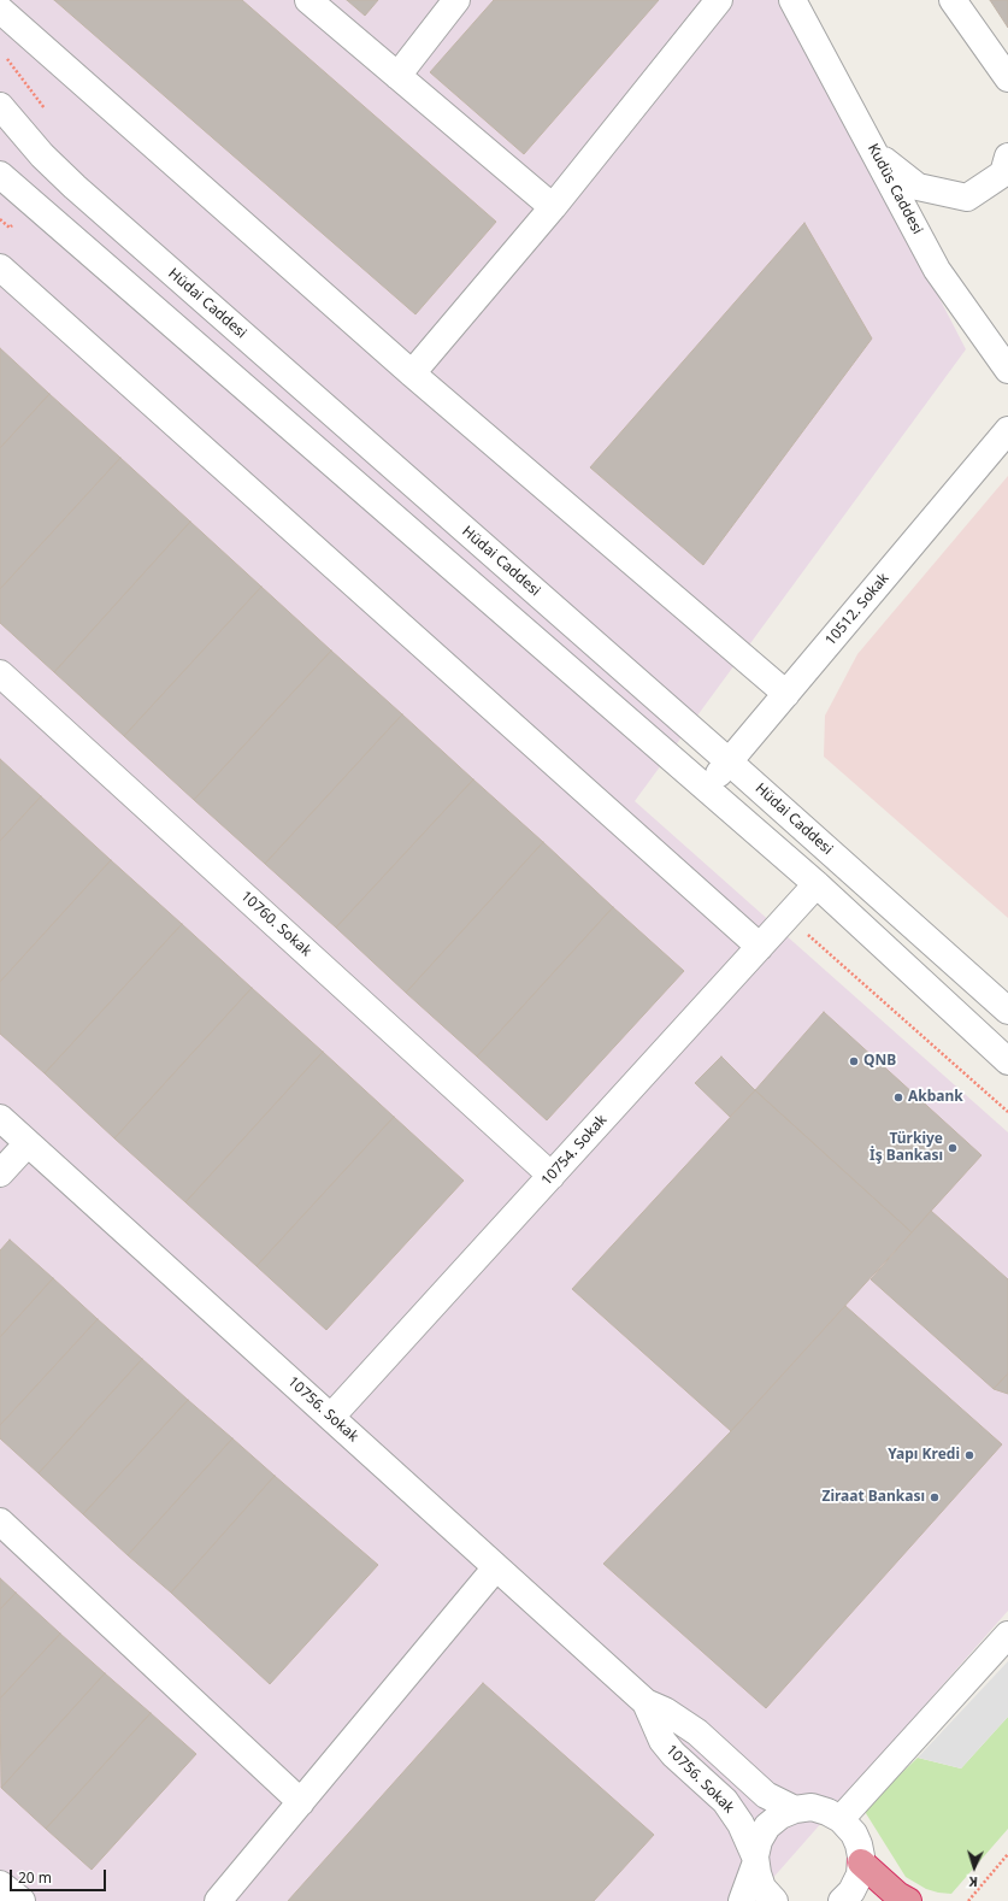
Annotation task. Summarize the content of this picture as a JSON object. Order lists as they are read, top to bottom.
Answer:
{
  "streets": {
    "street": [
      "Kudüs Caddesi",
      "Hüdai Caddesi",
      "10512. Sokak",
      "10760. Sokak",
      "10754. Sokak",
      "10756. Sokak"
    ]
  },
  "crossings": [
    ["Hüdai Caddesi", "10512. Sokak"],
    ["10760. Sokak", "10754. Sokak"],
    ["10754. Sokak", "10756. Sokak"]
  ],
  "places": [
    "QNB",
    "Akbank",
    "Türkiye İş Bankası",
    "Yapı Kredi",
    "Ziraat Bankası"
  ],
  "scale_bar": "20 m",
  "north": "bottom"
}
